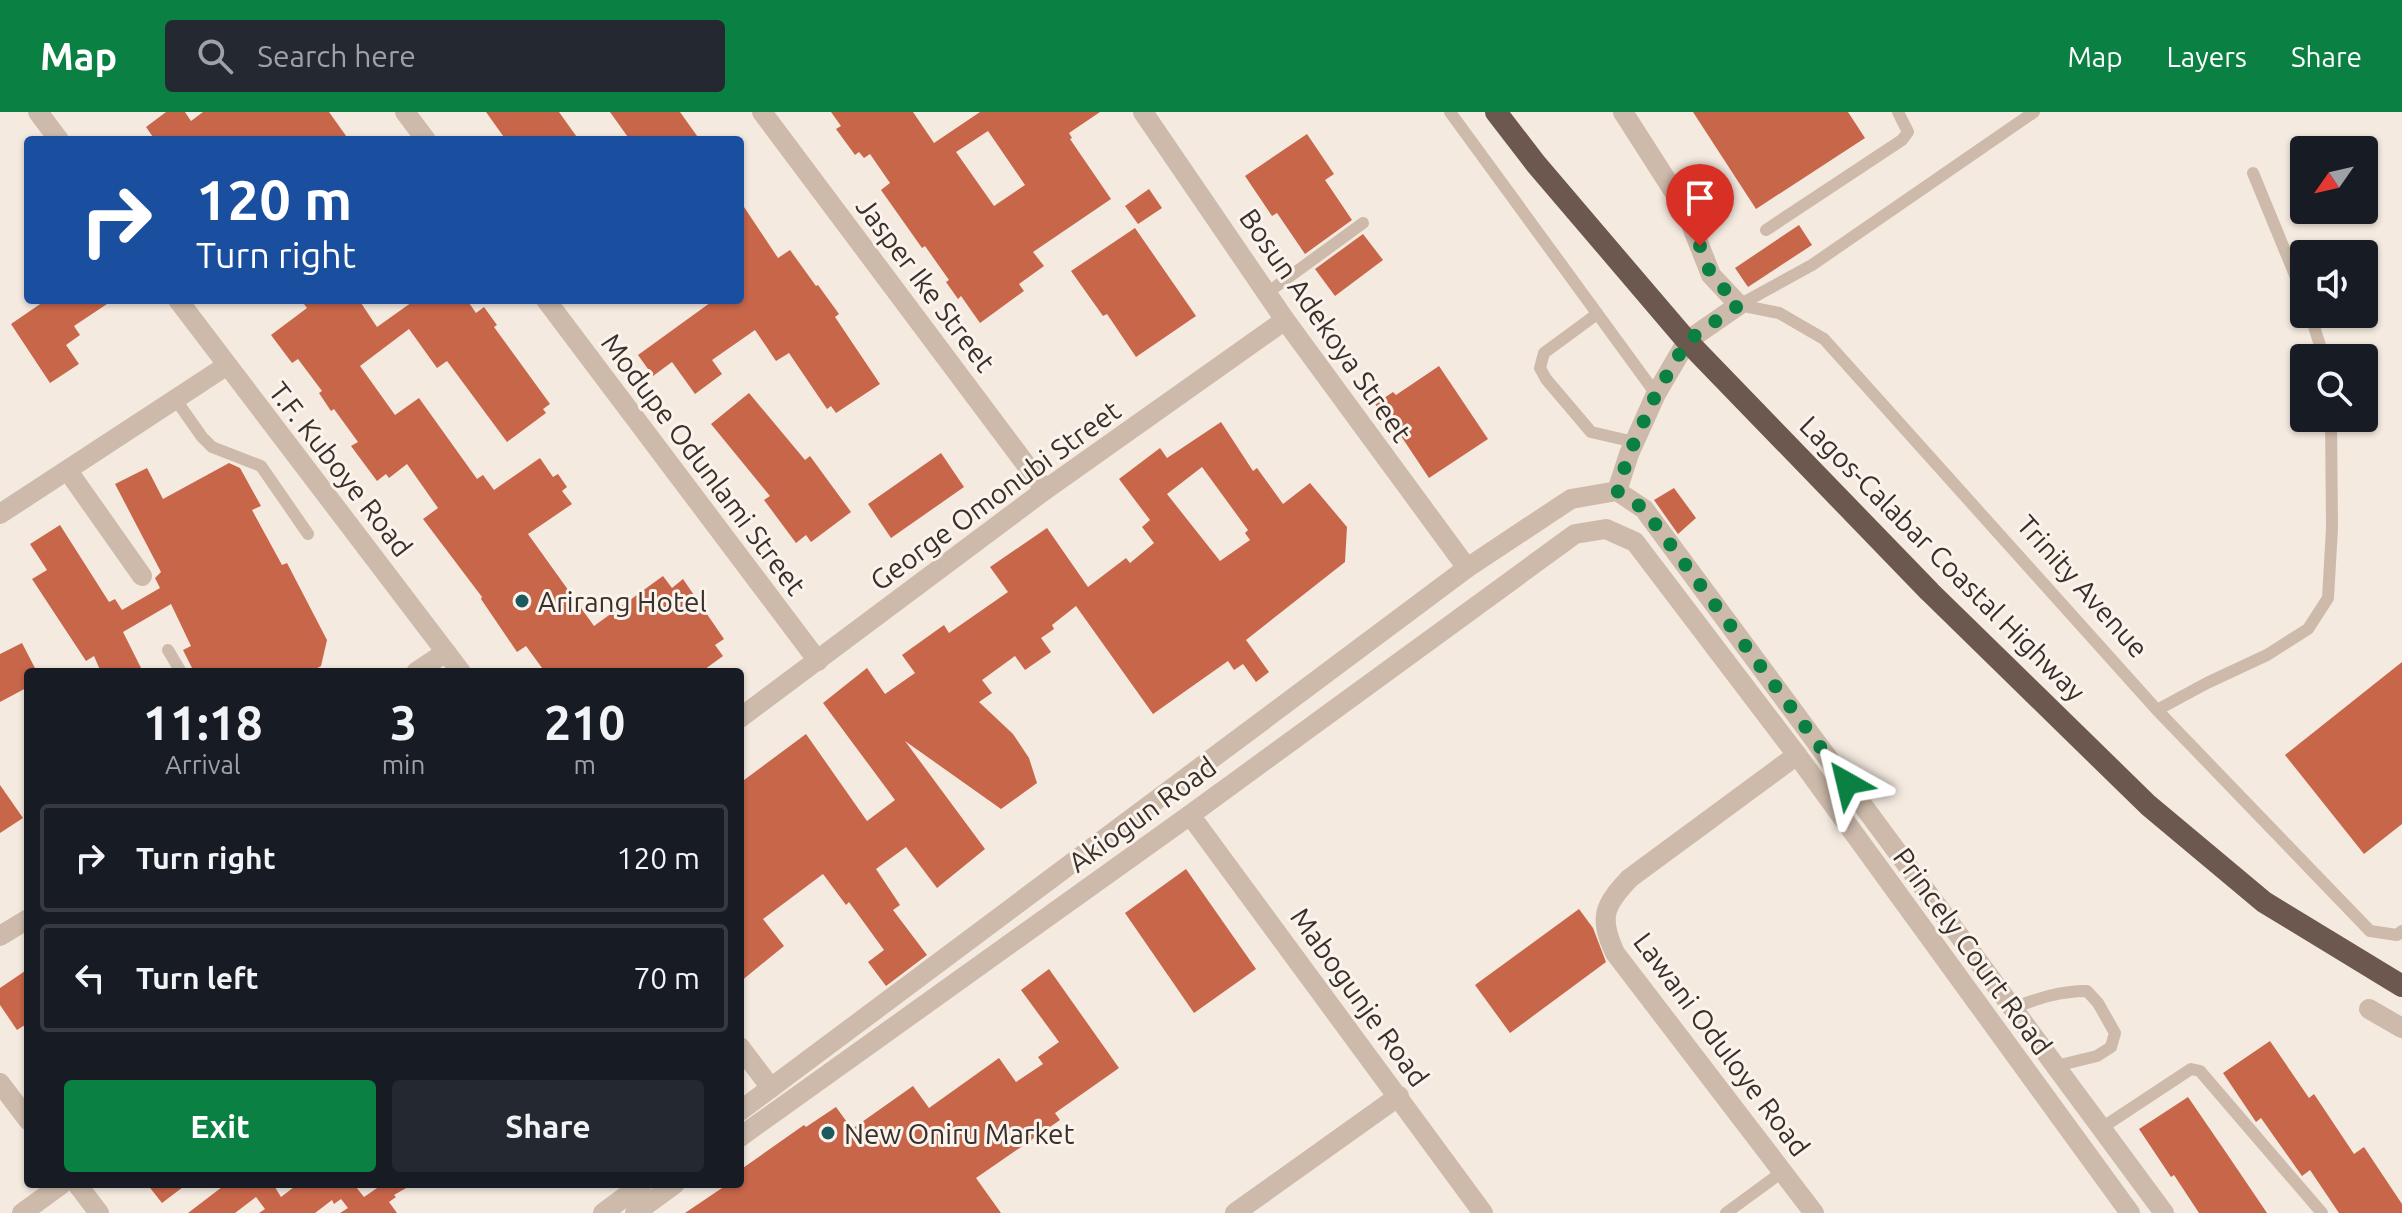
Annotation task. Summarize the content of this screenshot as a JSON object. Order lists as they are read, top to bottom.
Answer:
{
  "streets": {
    "highway": ["Lagos-Calabar Coastal Highway"],
    "street": [
      "Jasper Ike Street",
      "Bosun Adekoya Street",
      "Modupe Odunlami Street",
      "T.F. Kuboye Road",
      "George Omonubi Street",
      "Akiogun Road",
      "Princely Court Road",
      "Mabogunje Road",
      "Lawani Oduloye Road"
    ],
    "lane": ["Trinity Avenue"]
  },
  "crossings": [
    ["Jasper Ike Street", "George Omonubi Street"],
    ["Bosun Adekoya Street", "George Omonubi Street"],
    ["Modupe Odunlami Street", "George Omonubi Street"],
    ["Akiogun Road", "Princely Court Road"],
    ["Akiogun Road", "Mabogunje Road"],
    ["Princely Court Road", "Lawani Oduloye Road"]
  ],
  "places": ["Arirang Hotel", "New Oniru Market"],
  "north": "bottom left",
  "page": {
    "header": "Map",
    "search": "Search here",
    "nav": ["Map", "Layers", "Share"],
    "turn": ["120 m", "Turn right"],
    "eta": [
      "11:18",
      "Arrival",
      "3",
      "min",
      "210",
      "m"
    ],
    "list": [
      {
        "name": "Turn right",
        "value": "120 m"
      },
      {
        "name": "Turn left",
        "value": "70 m"
      }
    ],
    "buttons": ["Exit", "Share"]
  }
}
